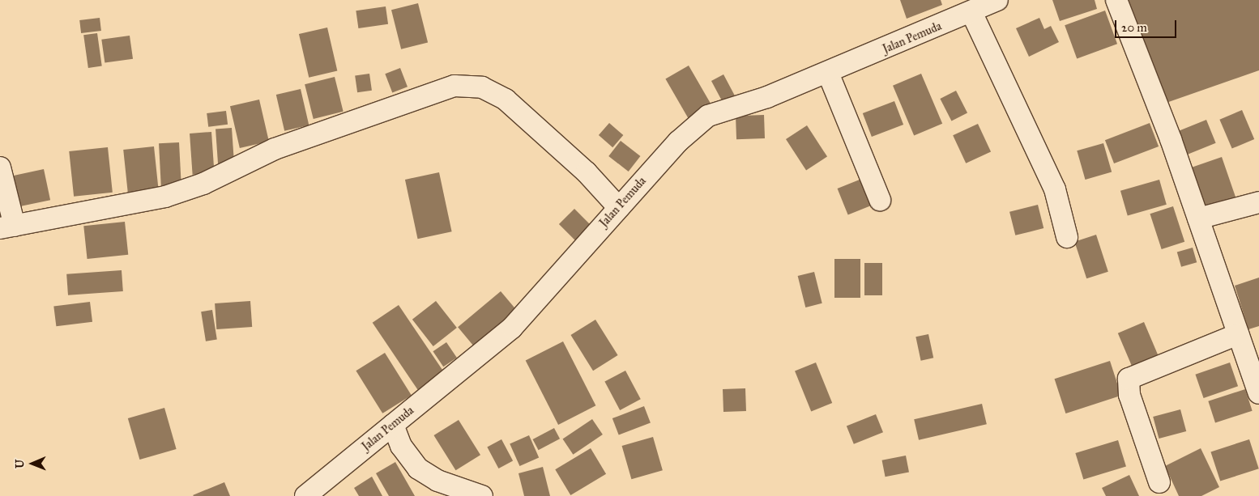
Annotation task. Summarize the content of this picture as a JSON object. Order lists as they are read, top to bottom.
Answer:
{
  "streets": {
    "street": ["Jalan Pemuda"]
  },
  "scale_bar": "20 m",
  "north": "left"
}
